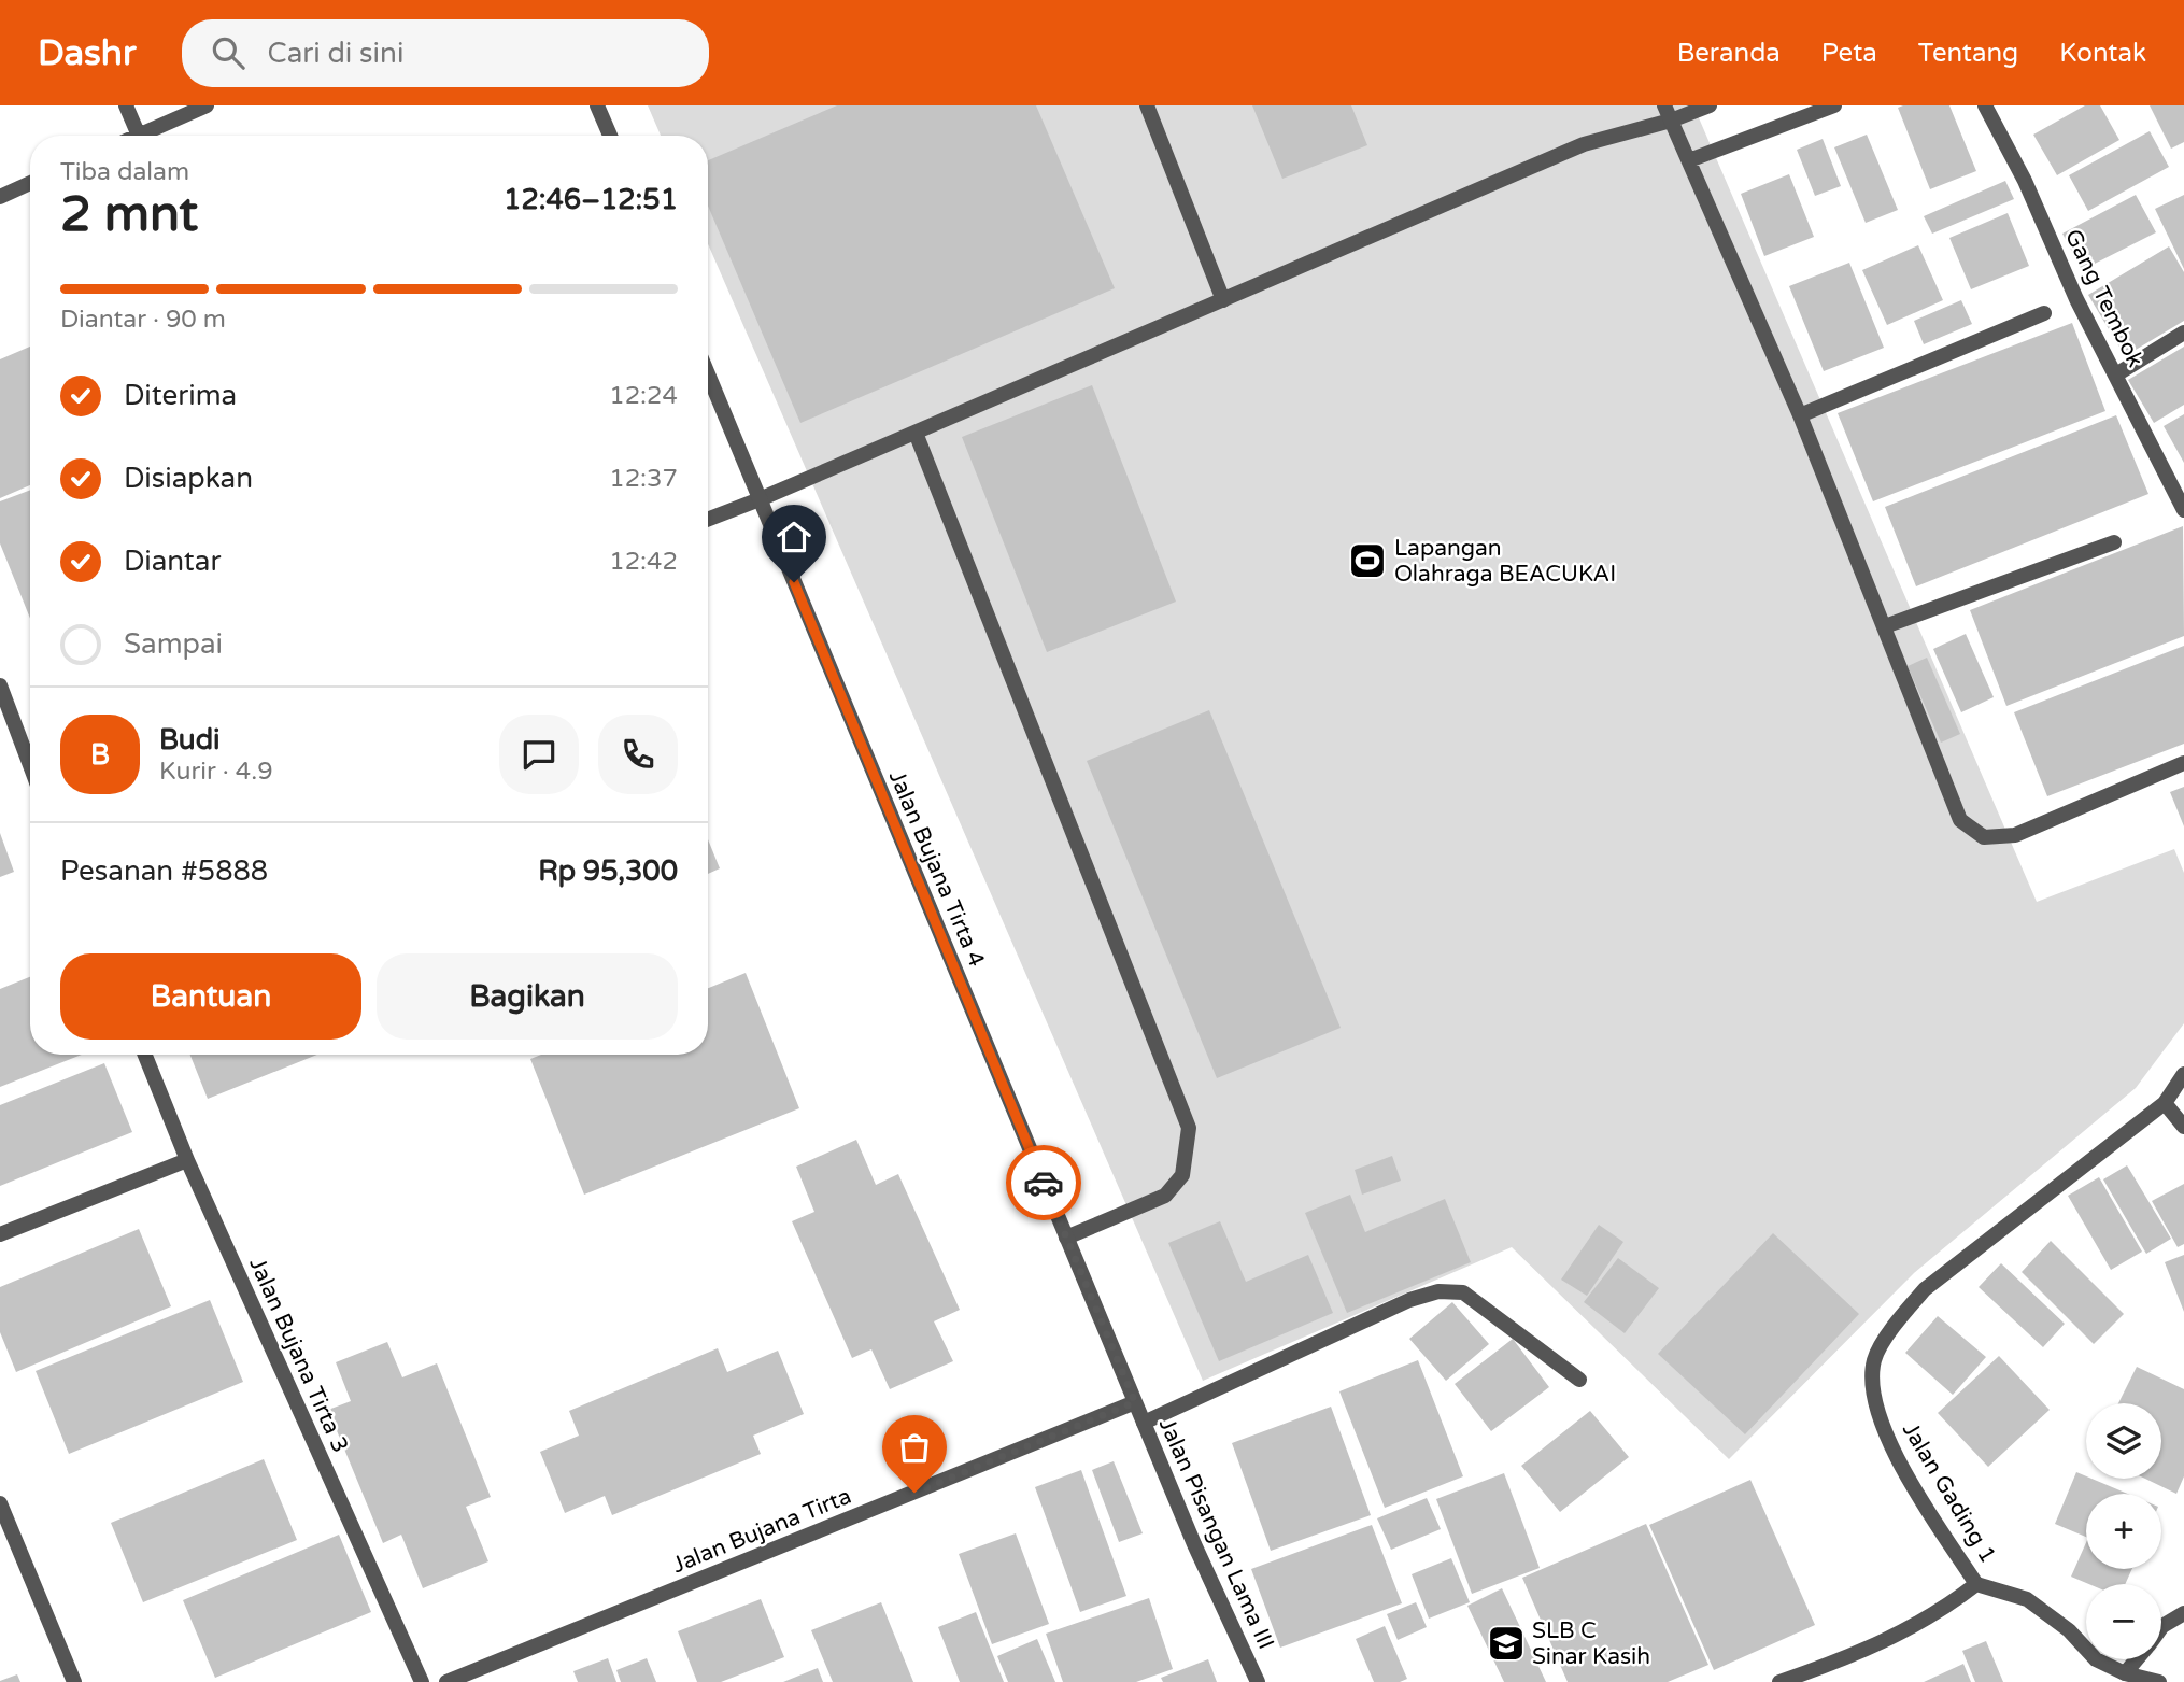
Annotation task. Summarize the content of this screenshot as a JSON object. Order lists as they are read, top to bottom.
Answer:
{
  "streets": {
    "street": [
      "Gang Tembok",
      "Jalan Bujana Tirta 4",
      "Jalan Bujana Tirta 3",
      "Jalan Gading 1",
      "Jalan Bujana Tirta",
      "Jalan Pisangan Lama III"
    ]
  },
  "crossings": [
    ["Jalan Bujana Tirta 4", "Jalan Bujana Tirta"],
    ["Jalan Bujana Tirta 4", "Jalan Pisangan Lama III"],
    ["Jalan Bujana Tirta", "Jalan Pisangan Lama III"]
  ],
  "places": {
    "sports": ["Lapangan Olahraga BEACUKAI"],
    "school or university": ["SLB C Sinar Kasih"]
  },
  "page": {
    "header": "Dashr",
    "search": "Cari di sini",
    "nav": [
      "Beranda",
      "Peta",
      "Tentang",
      "Kontak"
    ],
    "heading": ["2 mnt", "Tiba dalam", "12:46–12:51"],
    "panel": [
      "Budi",
      "Kurir · 4.9",
      "Pesanan #5888",
      "Rp 95,300"
    ],
    "bar": "Diantar · 90 m",
    "list": [
      ["Diterima", "12:24"],
      ["Disiapkan", "12:37"],
      ["Diantar", "12:42"],
      "Sampai"
    ],
    "round": "B",
    "buttons": ["Bantuan", "Bagikan"],
    "map_buttons": ["+", "−"]
  }
}
